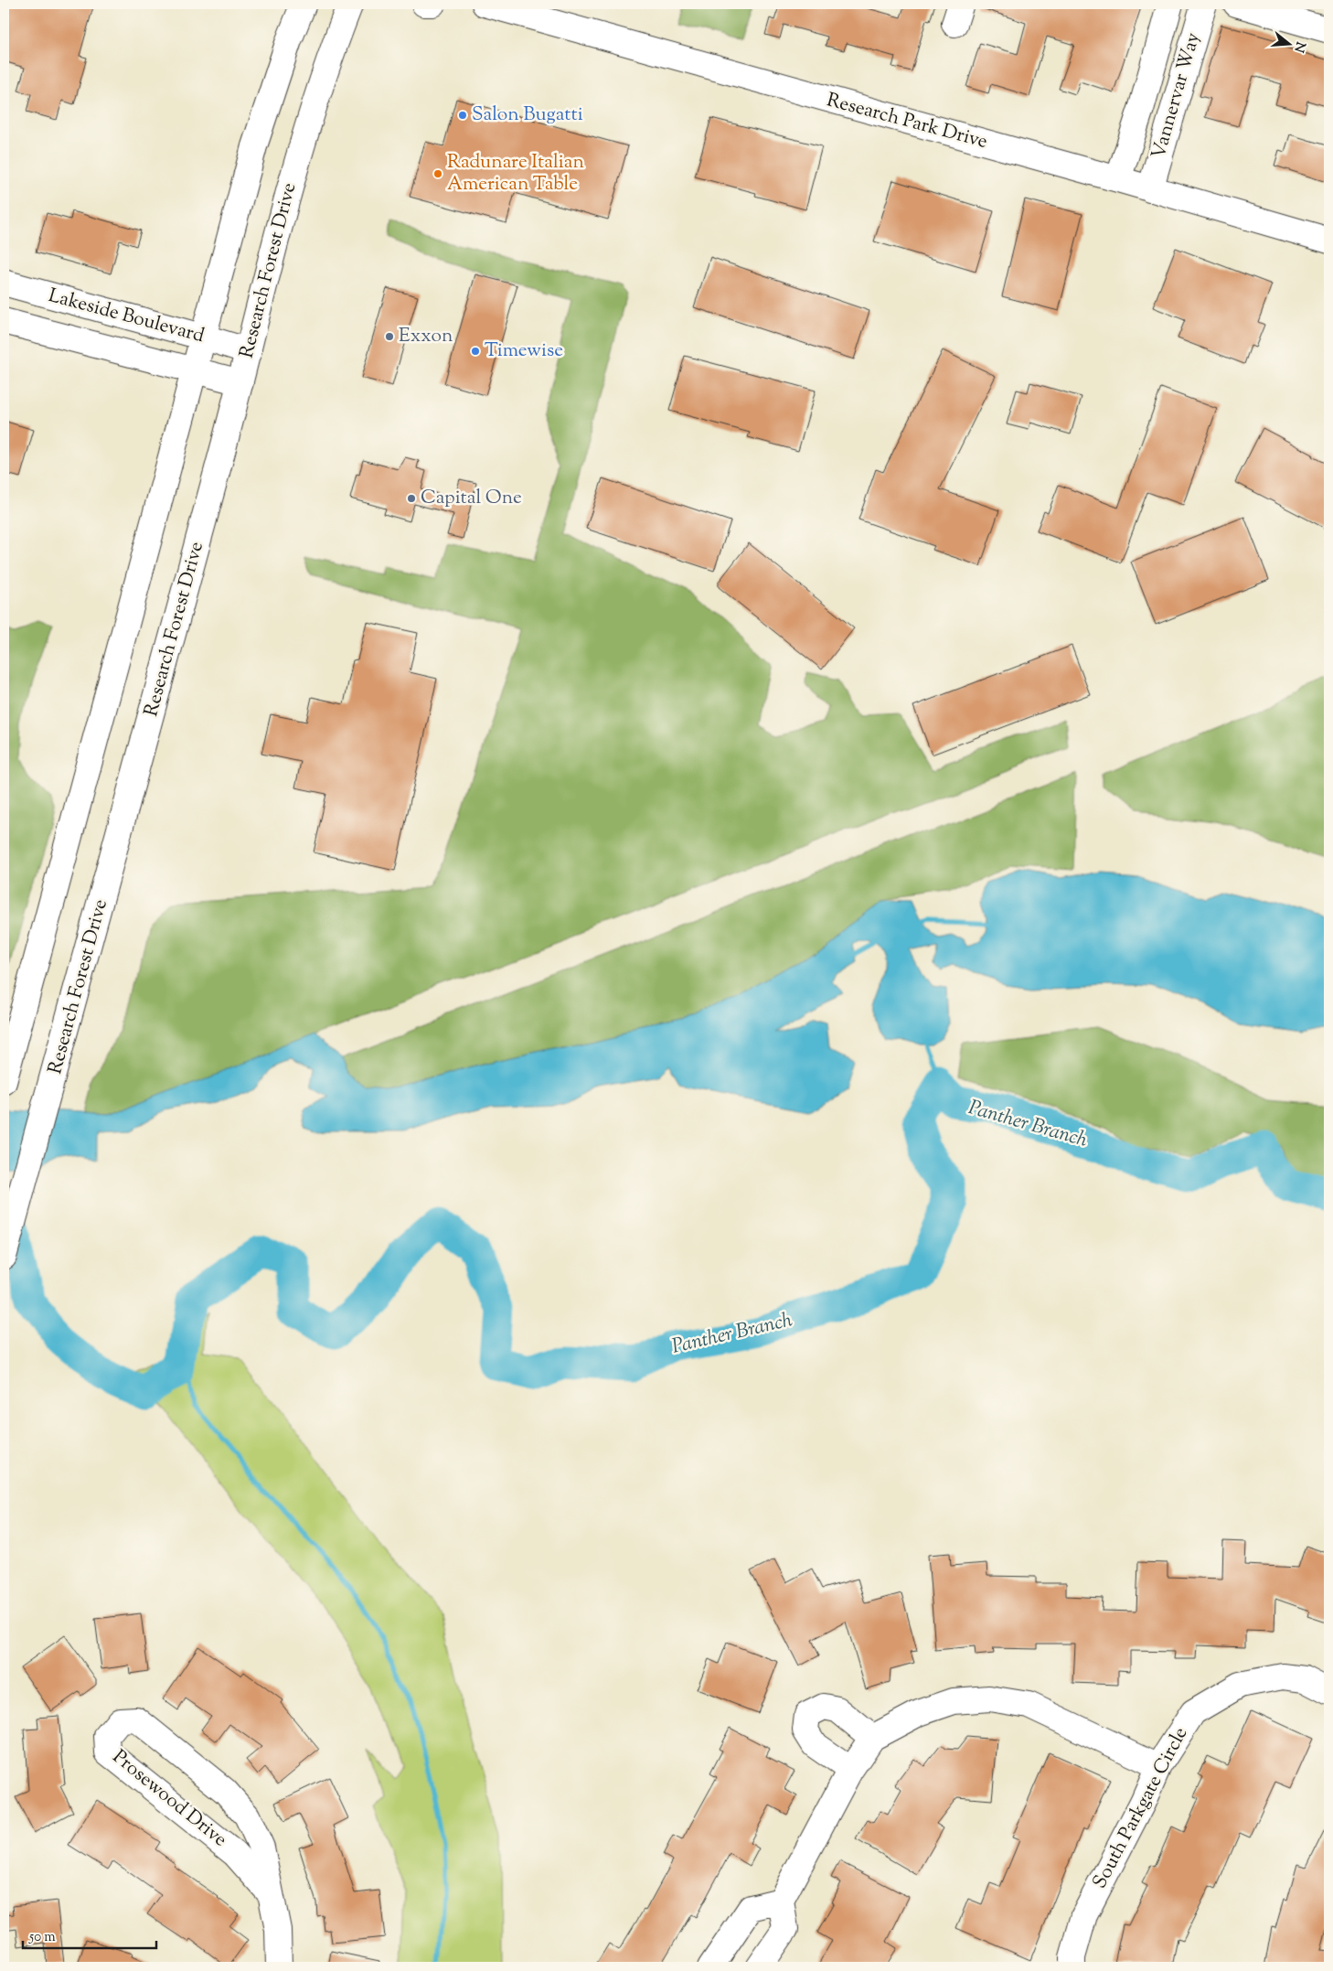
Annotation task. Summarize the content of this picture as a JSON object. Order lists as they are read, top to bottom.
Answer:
{
  "streets": {
    "street": [
      "Vannervar Way",
      "Research Park Drive",
      "Research Forest Drive",
      "Lakeside Boulevard",
      "Prosewood Drive",
      "South Parkgate Circle"
    ]
  },
  "crossings": [
    ["Vannervar Way", "Research Park Drive"],
    ["Research Forest Drive", "Lakeside Boulevard"]
  ],
  "water": ["Panther Branch"],
  "places": [
    "Salon Bugatti",
    "Radunare Italian American Table",
    "Exxon",
    "Timewise",
    "Capital One"
  ],
  "scale_bar": "50 m",
  "north": "right"
}
